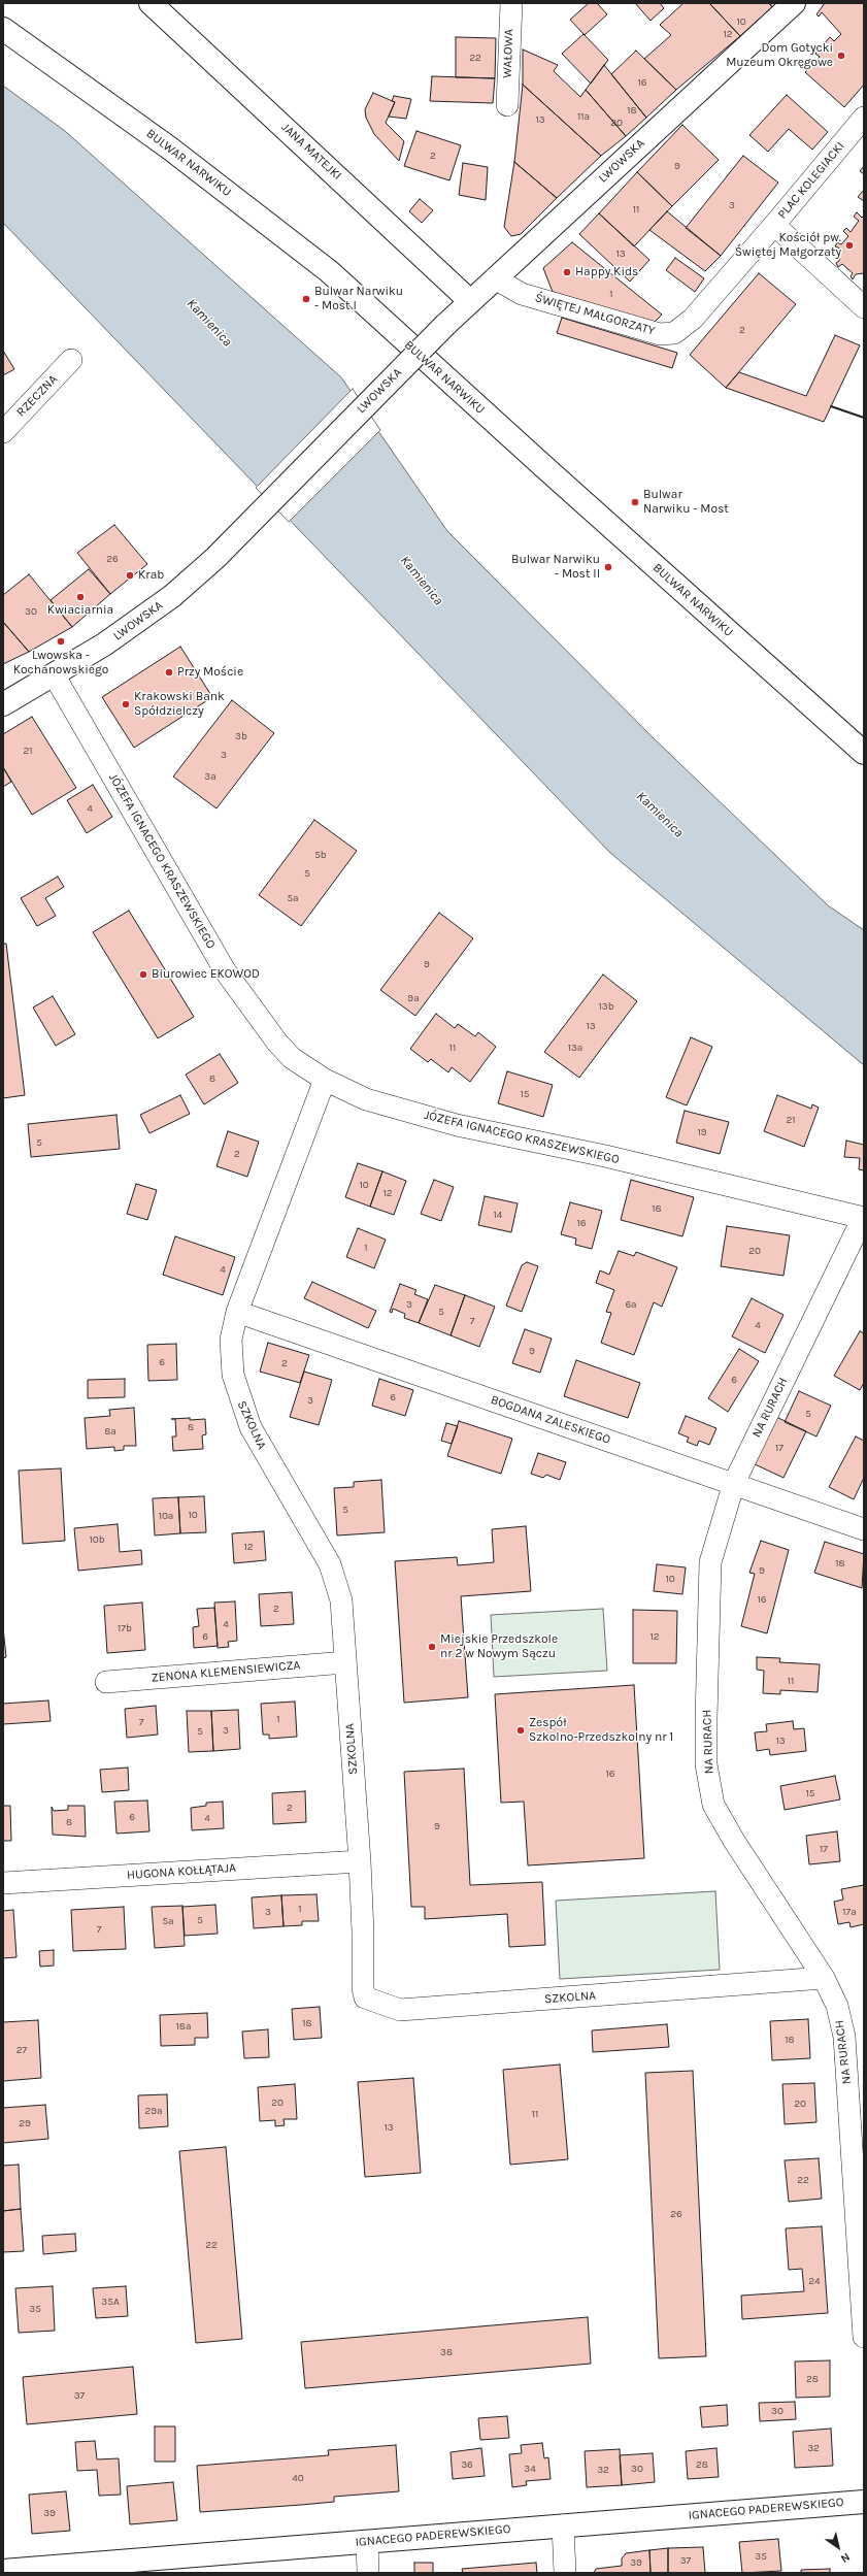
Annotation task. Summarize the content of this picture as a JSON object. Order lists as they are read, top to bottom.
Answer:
{
  "streets": {
    "street": [
      "WAŁOWA",
      "JANA MATEJKI",
      "LWOWSKA",
      "BULWAR NARWIKU",
      "PLAC KOLEGIACKI",
      "ŚWIĘTEJ MAŁGORZATY",
      "RZECZNA",
      "JÓZEFA IGNACEGO KRASZEWSKIEGO",
      "NA RURACH",
      "BOGDANA ZALESKIEGO",
      "SZKOLNA",
      "ZENONA KLEMENSIEWICZA",
      "HUGONA KOŁŁĄTAJA",
      "IGNACEGO PADEREWSKIEGO"
    ]
  },
  "crossings": [
    ["JANA MATEJKI", "LWOWSKA"],
    ["LWOWSKA", "ŚWIĘTEJ MAŁGORZATY"],
    ["LWOWSKA", "JÓZEFA IGNACEGO KRASZEWSKIEGO"],
    ["PLAC KOLEGIACKI", "ŚWIĘTEJ MAŁGORZATY"],
    ["JÓZEFA IGNACEGO KRASZEWSKIEGO", "NA RURACH"],
    ["JÓZEFA IGNACEGO KRASZEWSKIEGO", "SZKOLNA"],
    ["NA RURACH", "BOGDANA ZALESKIEGO"],
    ["NA RURACH", "SZKOLNA"],
    ["BOGDANA ZALESKIEGO", "SZKOLNA"],
    ["SZKOLNA", "ZENONA KLEMENSIEWICZA"],
    ["SZKOLNA", "HUGONA KOŁŁĄTAJA"]
  ],
  "water": ["Kamienica"],
  "places": [
    "Dom Gotycki Muzeum Okręgowe",
    "Kościół pw. Świętej Małgorzaty",
    "Happy Kids",
    "Bulwar Narwiku - Most I",
    "Bulwar Narwiku - Most",
    "Bulwar Narwiku - Most II",
    "Krab",
    "Kwiaciarnia",
    "Lwowska - Kochanowskiego",
    "Przy Moście",
    "Krakowski Bank Spółdzielczy",
    "Biurowiec EKOWOD",
    "Miejskie Przedszkole nr 2 w Nowym Sączu",
    "Zespół Szkolno-Przedszkolny nr 1"
  ],
  "house_numbers": [
    "10",
    "12",
    "22",
    "16",
    "18",
    "11a",
    "13",
    "20",
    "2",
    "9",
    "3",
    "11",
    "13",
    "1",
    "2",
    "26",
    "30",
    "3b",
    "21",
    "3",
    "3a",
    "4",
    "5b",
    "5",
    "5a",
    "9",
    "9a",
    "13b",
    "13",
    "11",
    "13a",
    "8",
    "15",
    "21",
    "19",
    "5",
    "2",
    "10",
    "12",
    "18",
    "14",
    "16",
    "1",
    "20",
    "4",
    "3",
    "6a",
    "5",
    "7",
    "4",
    "9",
    "6",
    "2",
    "6",
    "6",
    "3",
    "5",
    "8",
    "8a",
    "17",
    "5",
    "10",
    "10a",
    "10b",
    "12",
    "18",
    "9",
    "10",
    "16",
    "2",
    "4",
    "17b",
    "6",
    "12",
    "11",
    "1",
    "7",
    "3",
    "5",
    "13",
    "16",
    "15",
    "2",
    "6",
    "4",
    "8",
    "9",
    "17",
    "1",
    "3",
    "17a",
    "5",
    "5a",
    "7",
    "18",
    "18a",
    "18",
    "27",
    "20",
    "20",
    "29a",
    "11",
    "29",
    "13",
    "22",
    "26",
    "22",
    "24",
    "35A",
    "35",
    "38",
    "28",
    "37",
    "30",
    "32",
    "36",
    "28",
    "34",
    "30",
    "32",
    "40",
    "39",
    "35",
    "37",
    "39"
  ],
  "north": "bottom right"
}
